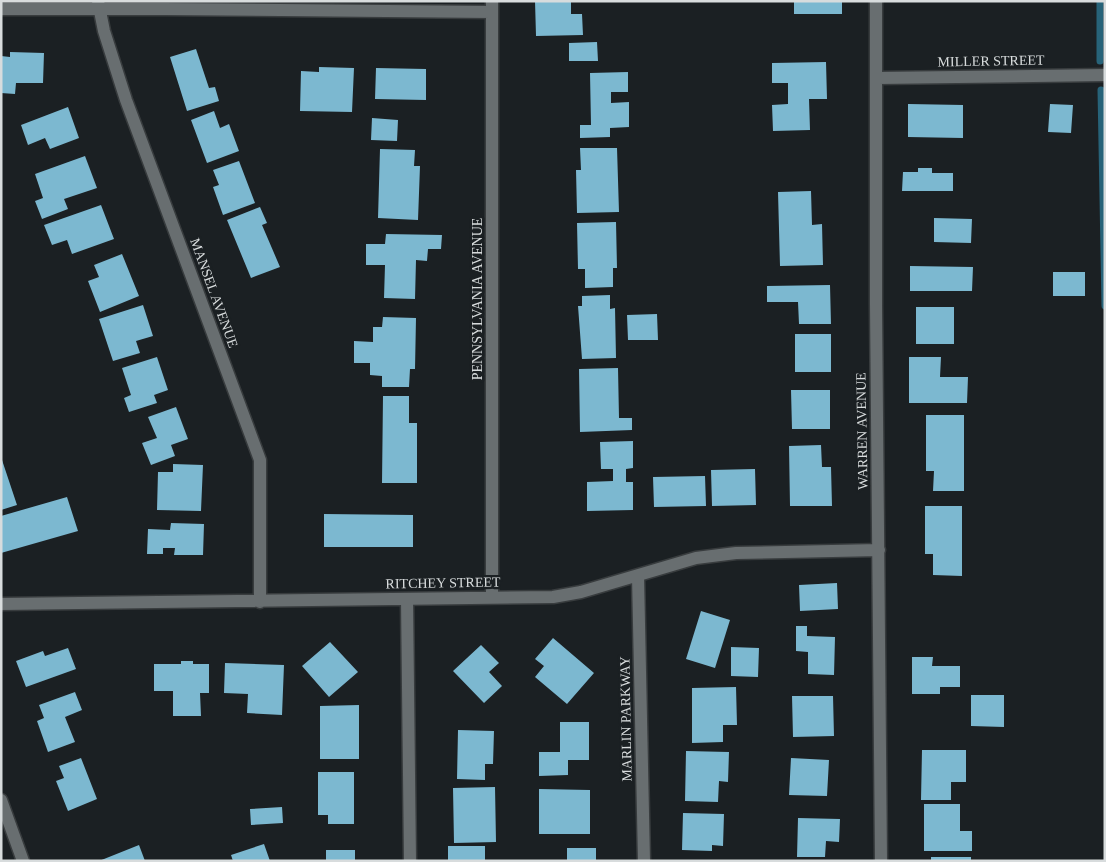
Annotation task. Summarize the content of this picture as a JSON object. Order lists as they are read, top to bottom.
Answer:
{
  "streets": {
    "street": [
      "MILLER STREET",
      "MANSEL AVENUE",
      "PENNSYLVANIA AVENUE",
      "WARREN AVENUE",
      "RITCHEY STREET",
      "MARLIN PARKWAY"
    ]
  },
  "crossings": [
    ["MILLER STREET", "WARREN AVENUE"],
    ["MANSEL AVENUE", "RITCHEY STREET"],
    ["PENNSYLVANIA AVENUE", "RITCHEY STREET"],
    ["WARREN AVENUE", "RITCHEY STREET"],
    ["RITCHEY STREET", "MARLIN PARKWAY"]
  ]
}
